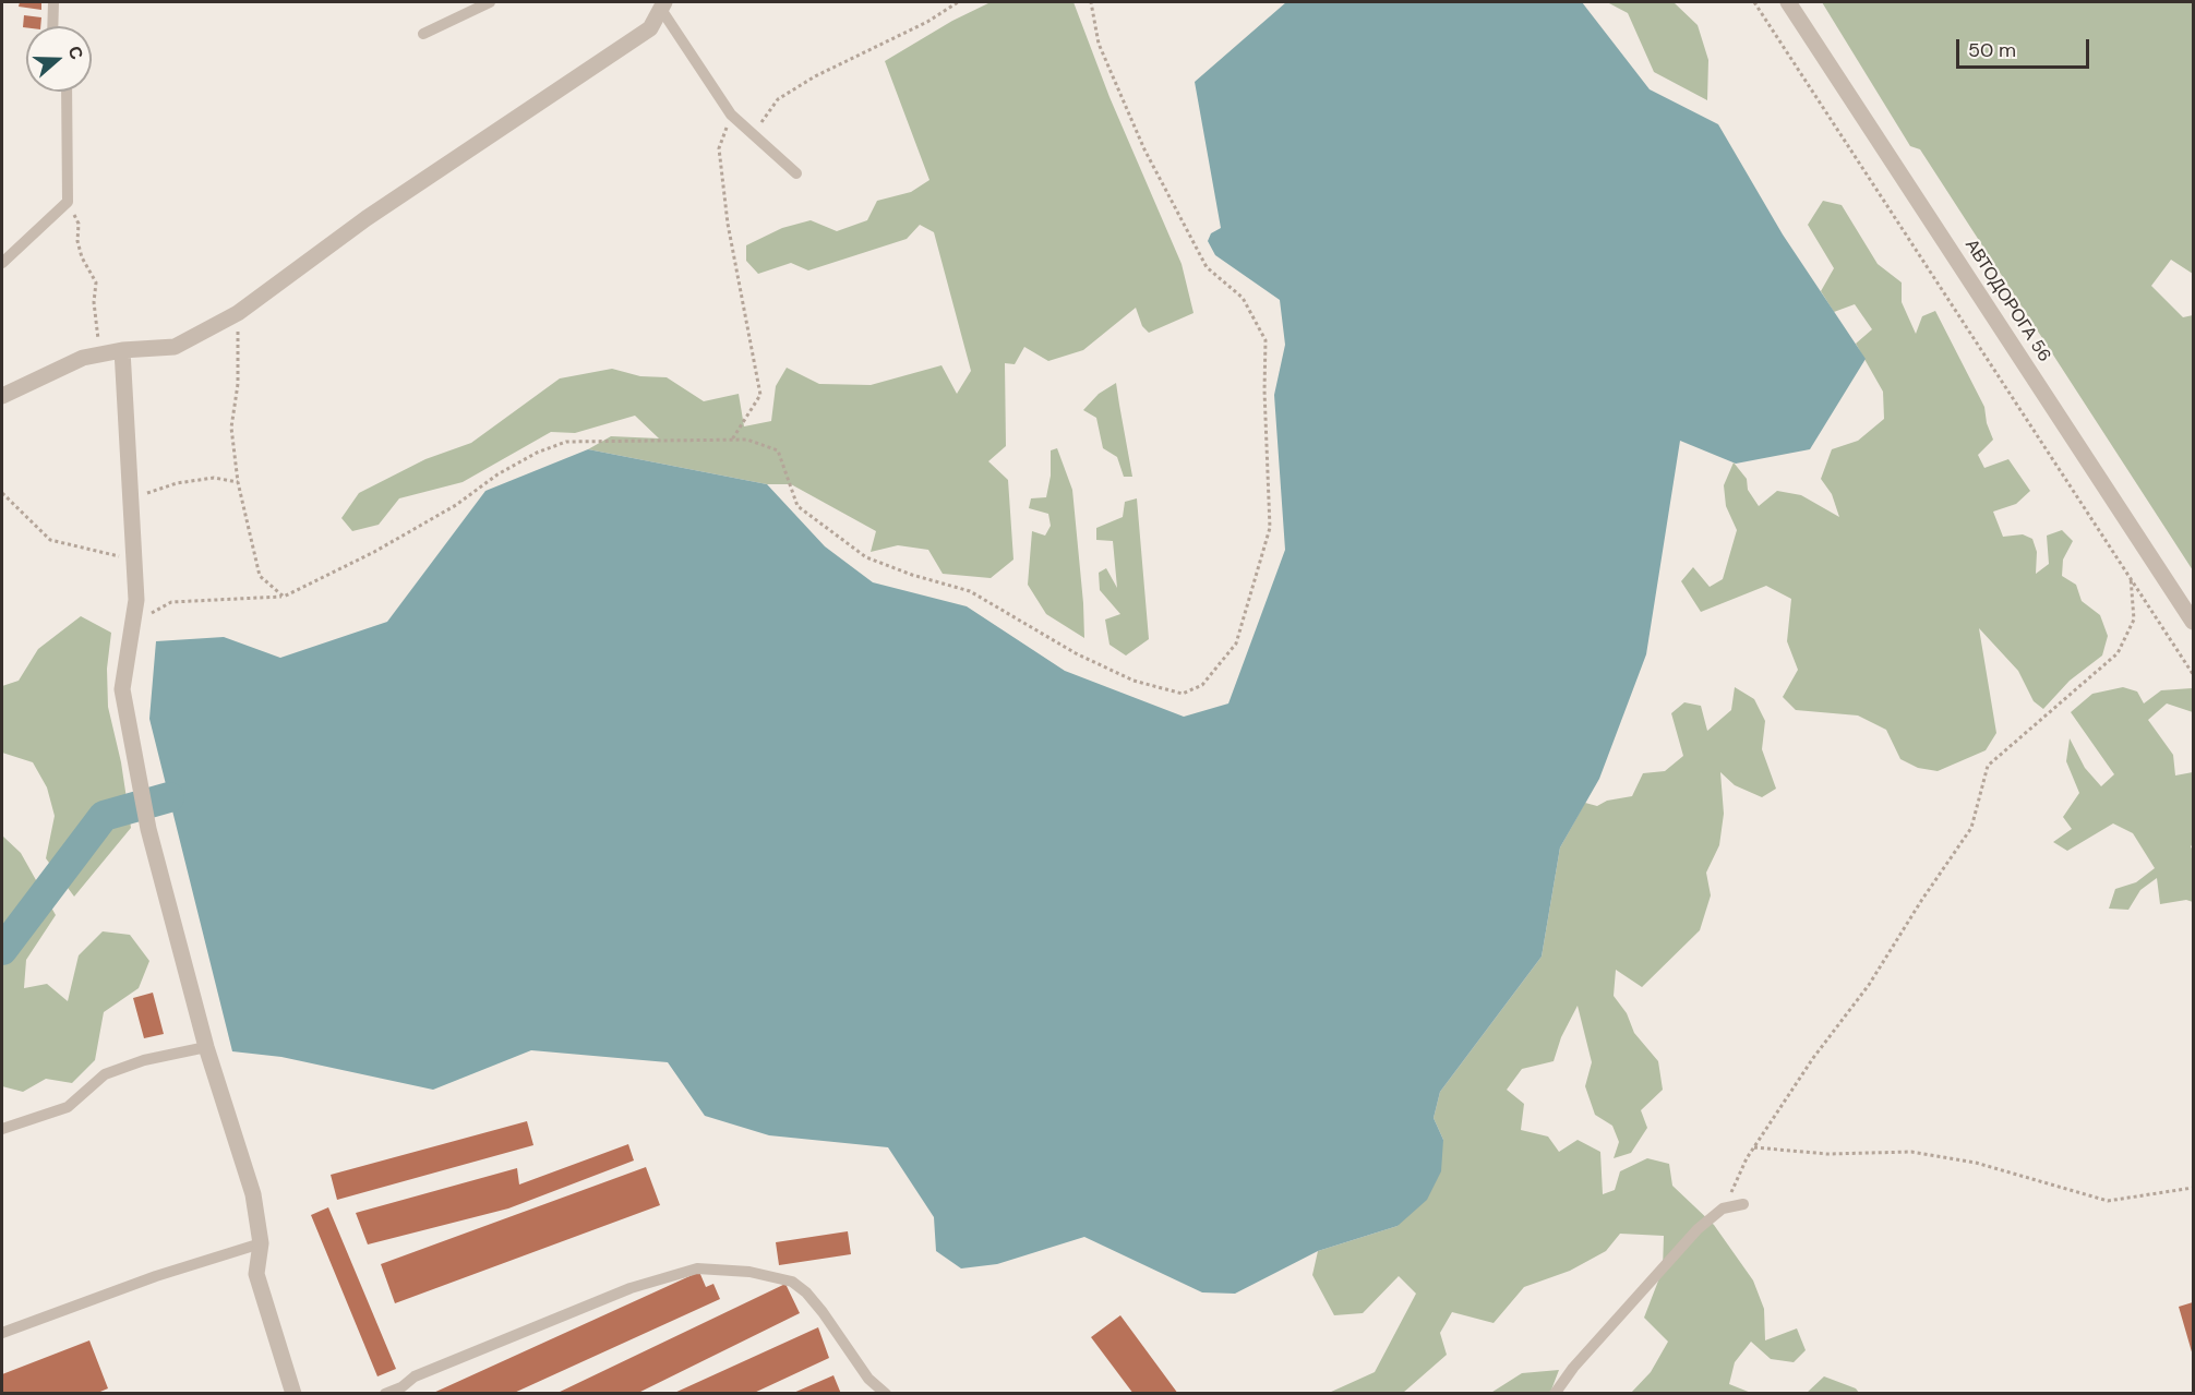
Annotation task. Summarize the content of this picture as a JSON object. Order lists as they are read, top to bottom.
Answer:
{
  "streets": {
    "street": ["АВТОДОРОГА 56"]
  },
  "scale_bar": "50 m",
  "north": "right"
}
